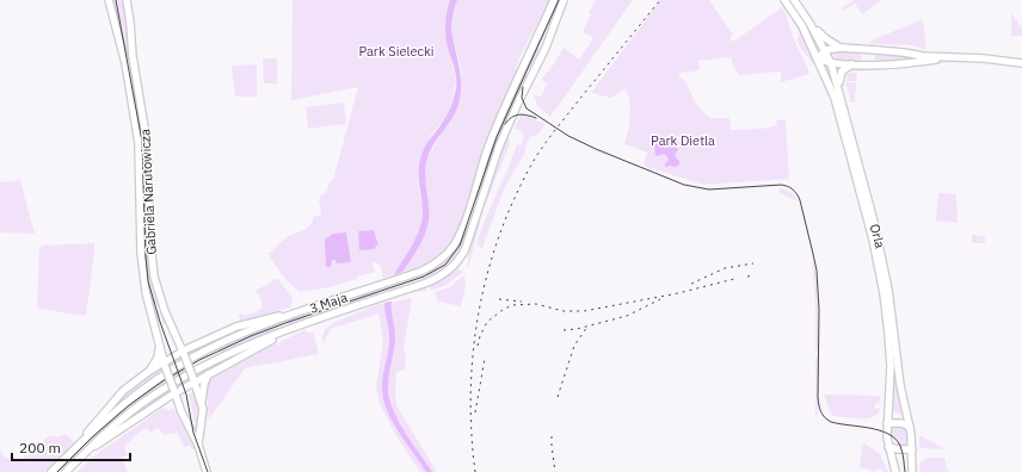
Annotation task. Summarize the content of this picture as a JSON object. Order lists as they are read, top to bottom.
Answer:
{
  "streets": {
    "street": ["Gabriela Narutowicza", "Orla", "3 Maja"]
  },
  "parks": ["Park Sielecki", "Park Dietla"],
  "scale_bar": "200 m"
}
